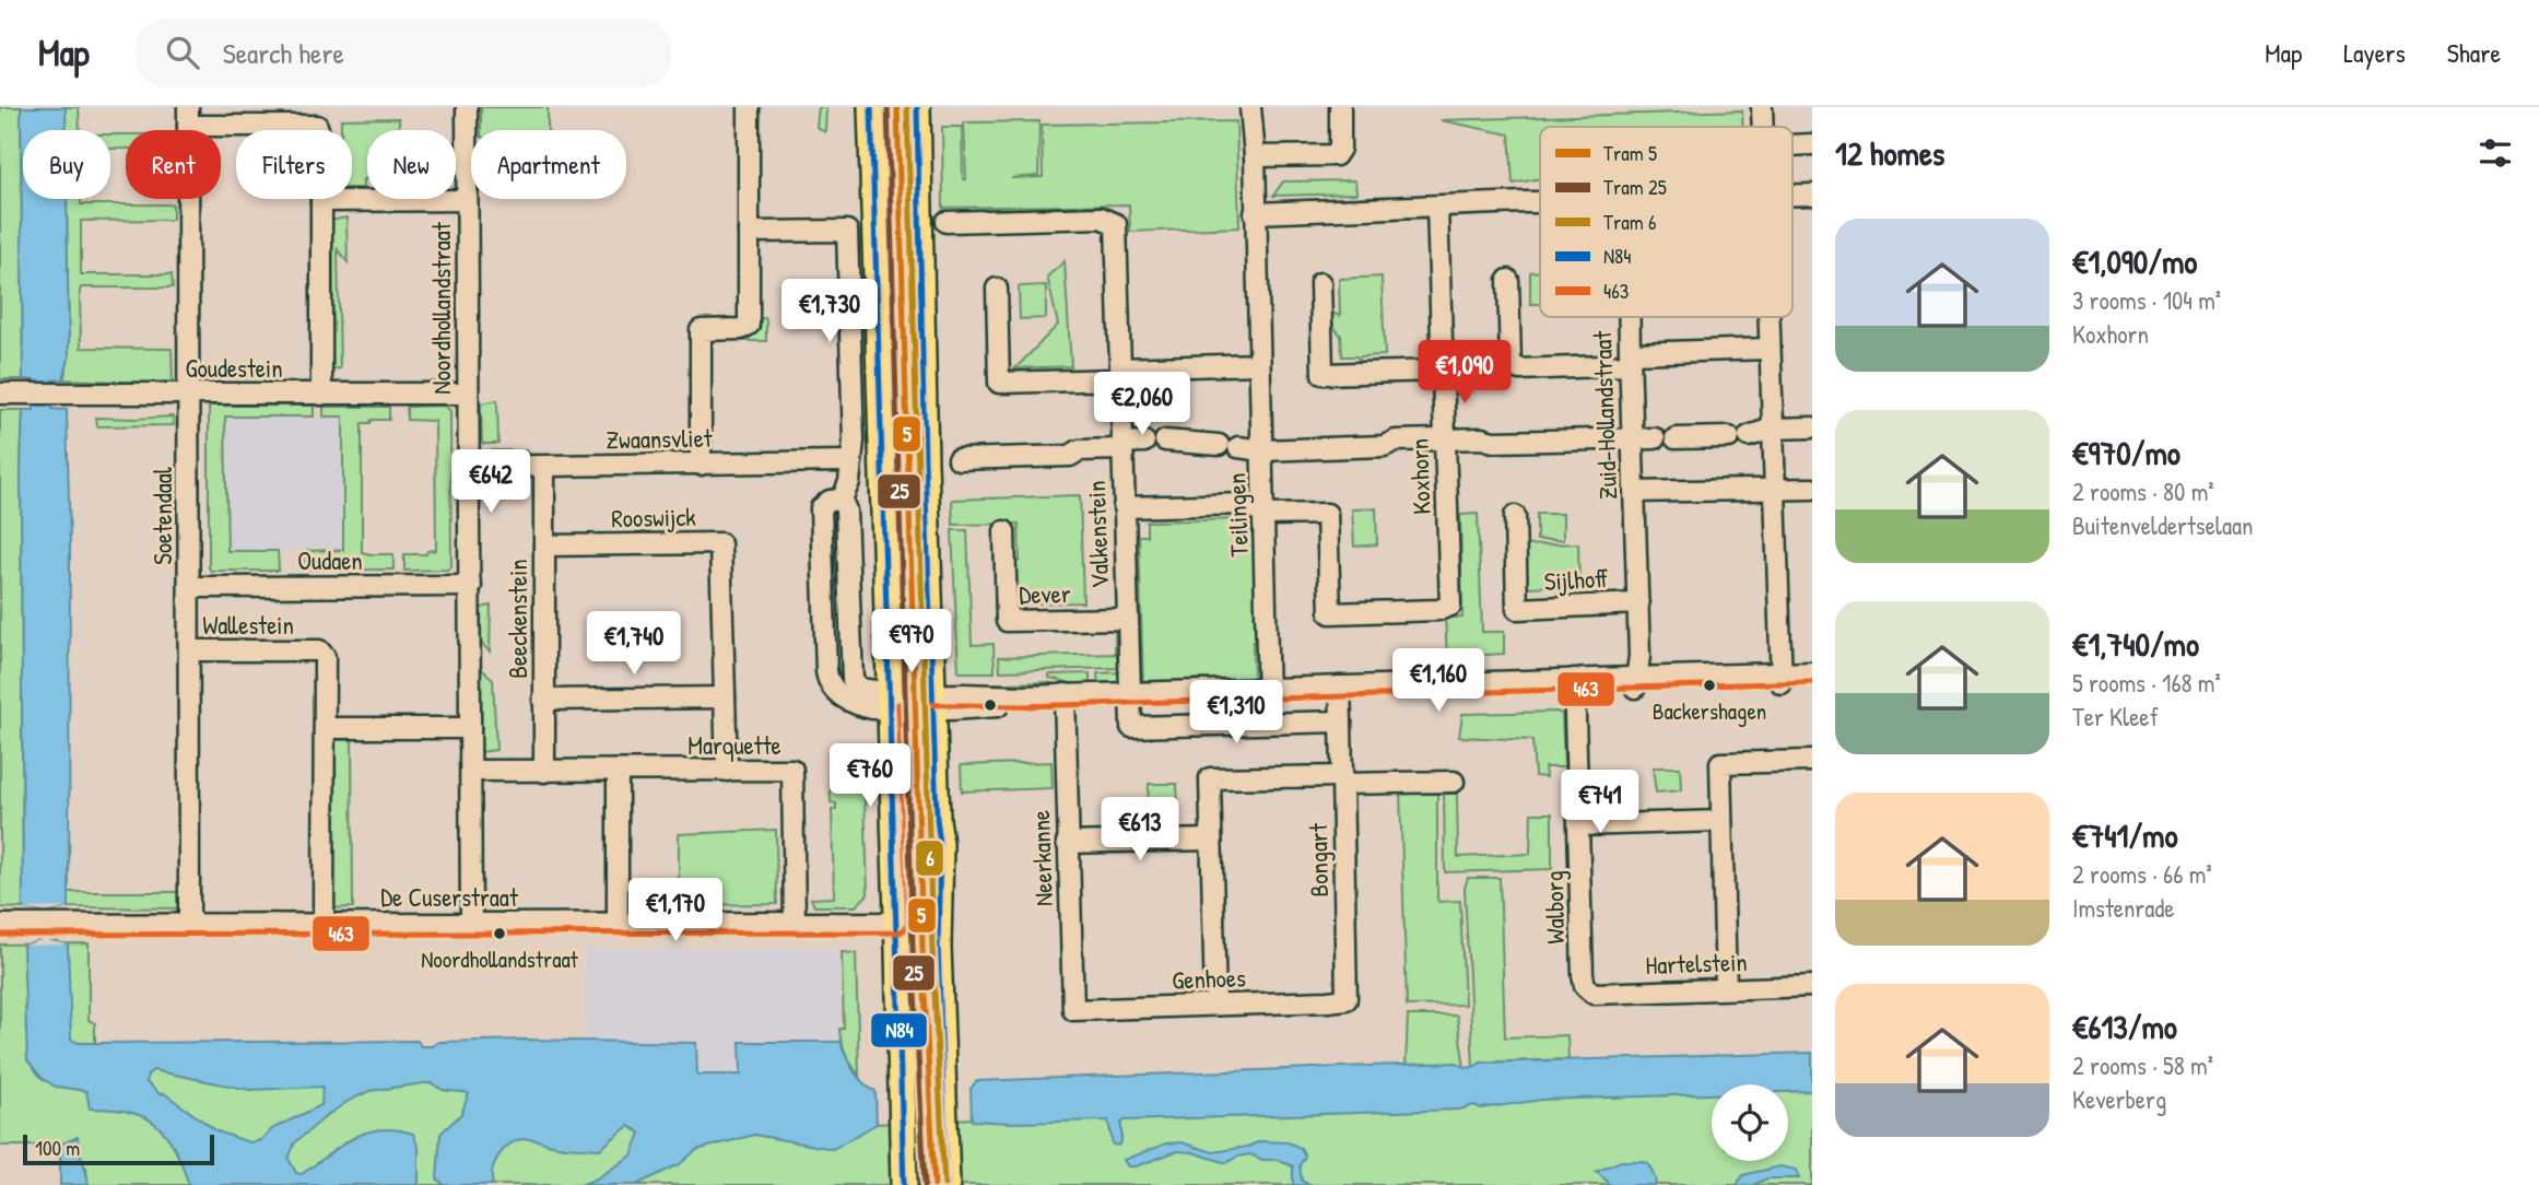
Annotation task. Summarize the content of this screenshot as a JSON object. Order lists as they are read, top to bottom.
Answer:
{
  "streets": {
    "street": [
      "Noordhollandstraat",
      "Goudestein",
      "Zuid-Hollandstraat",
      "Zwaansvliet",
      "Koxhorn",
      "Teilingen",
      "Soetendaal",
      "Rooswijck",
      "Valkenstein",
      "Oudaen",
      "Sijlhoff",
      "Dever",
      "Beeckenstein",
      "Wallestein",
      "Marquette",
      "Neerkanne",
      "Bongart",
      "De Cuserstraat",
      "Walborg",
      "Hartelstein",
      "Genhoes"
    ]
  },
  "crossings": [
    ["Noordhollandstraat", "Goudestein"],
    ["Noordhollandstraat", "Zwaansvliet"],
    ["Noordhollandstraat", "Oudaen"],
    ["Noordhollandstraat", "Marquette"],
    ["Noordhollandstraat", "De Cuserstraat"],
    ["Goudestein", "Soetendaal"],
    ["Zuid-Hollandstraat", "Koxhorn"],
    ["Zuid-Hollandstraat", "Teilingen"],
    ["Zuid-Hollandstraat", "Sijlhoff"],
    ["Zwaansvliet", "Beeckenstein"],
    ["Koxhorn", "Teilingen"],
    ["Soetendaal", "Oudaen"],
    ["Soetendaal", "Wallestein"],
    ["Soetendaal", "De Cuserstraat"],
    ["Rooswijck", "Beeckenstein"],
    ["Rooswijck", "Marquette"],
    ["Valkenstein", "Dever"],
    ["Beeckenstein", "Marquette"],
    ["Wallestein", "De Cuserstraat"],
    ["Marquette", "De Cuserstraat"],
    ["Neerkanne", "Genhoes"],
    ["Bongart", "Genhoes"],
    ["Walborg", "Hartelstein"]
  ],
  "places": ["Backershagen", "Noordhollandstraat"],
  "lines": [
    "tram line 5",
    "tram line 25",
    "tram line 6",
    "transit line N84",
    "transit line 463"
  ],
  "legend": [
    "Tram 5",
    "Tram 25",
    "Tram 6",
    "N84",
    "463"
  ],
  "scale_bar": "100 m",
  "page": {
    "header": "Map",
    "search": "Search here",
    "nav": ["Map", "Layers", "Share"],
    "heading": "12 homes",
    "chip": [
      "Buy",
      "Rent",
      "Filters",
      "New",
      "Apartment"
    ],
    "list": [
      {
        "name": "€1,090/mo",
        "note": "3 rooms · 104 m² · Koxhorn"
      },
      {
        "name": "€970/mo",
        "note": "2 rooms · 80 m² · Buitenveldertselaan"
      },
      {
        "name": "€1,740/mo",
        "note": "5 rooms · 168 m² · Ter Kleef"
      },
      {
        "name": "€741/mo",
        "note": "2 rooms · 66 m² · Imstenrade"
      },
      {
        "name": "€613/mo",
        "note": "2 rooms · 58 m² · Keverberg"
      }
    ],
    "price": [
      "€1,730",
      "€1,090",
      "€2,060",
      "€642",
      "€970",
      "€1,740",
      "€1,160",
      "€1,310",
      "€760",
      "€741",
      "€613",
      "€1,170"
    ],
    "scale": "100 m"
  }
}
